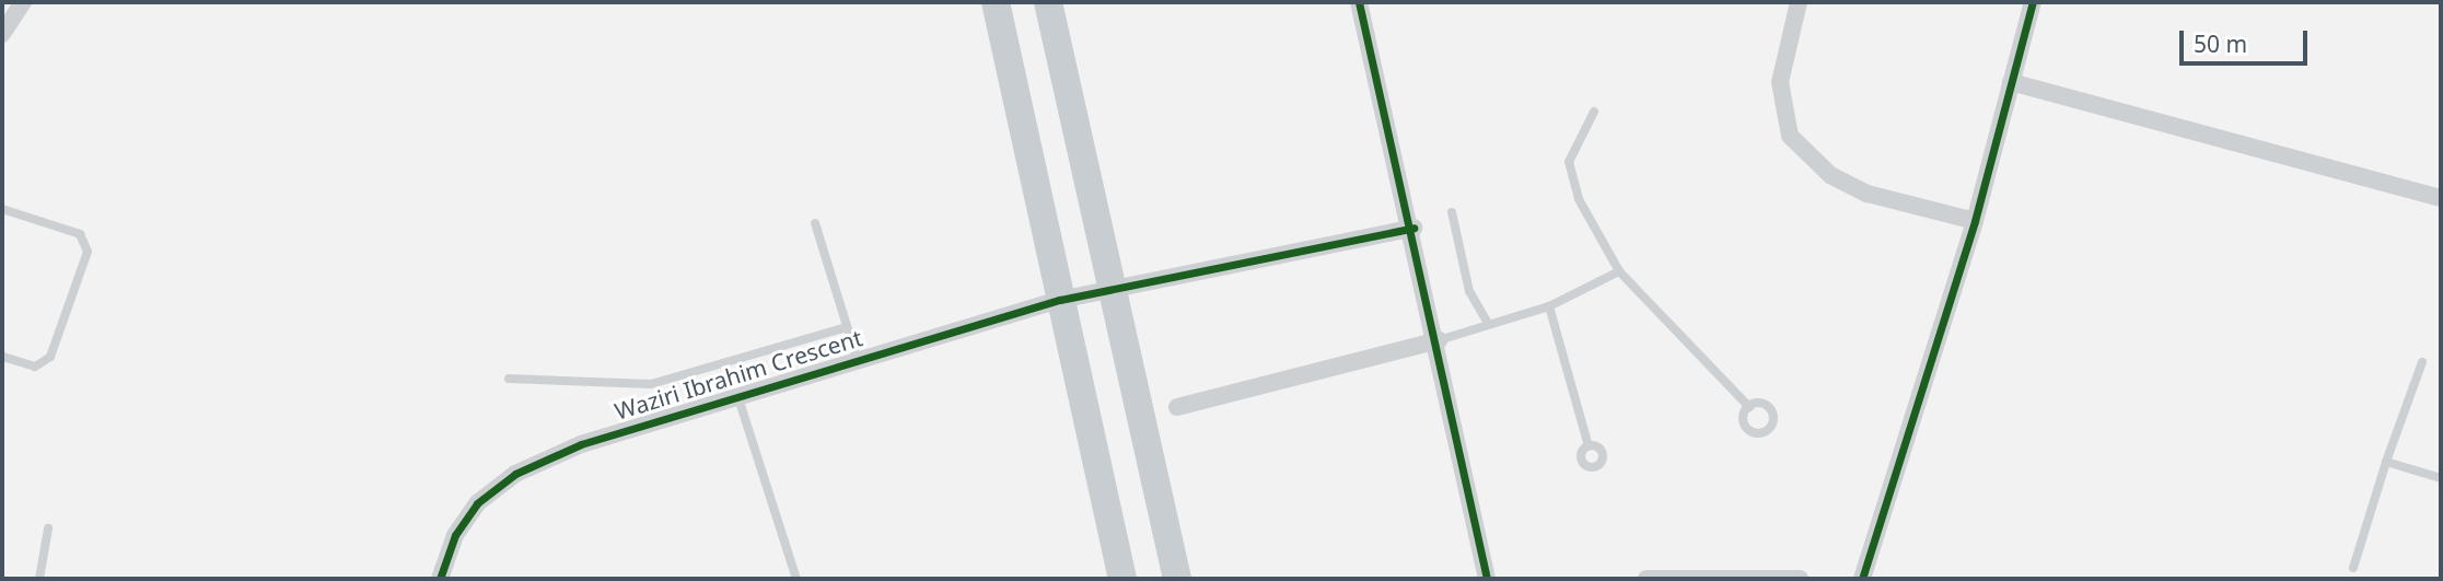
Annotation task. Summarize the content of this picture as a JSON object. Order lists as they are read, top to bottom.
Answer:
{
  "streets": {
    "street": ["Waziri Ibrahim Crescent"]
  },
  "scale_bar": "50 m"
}
